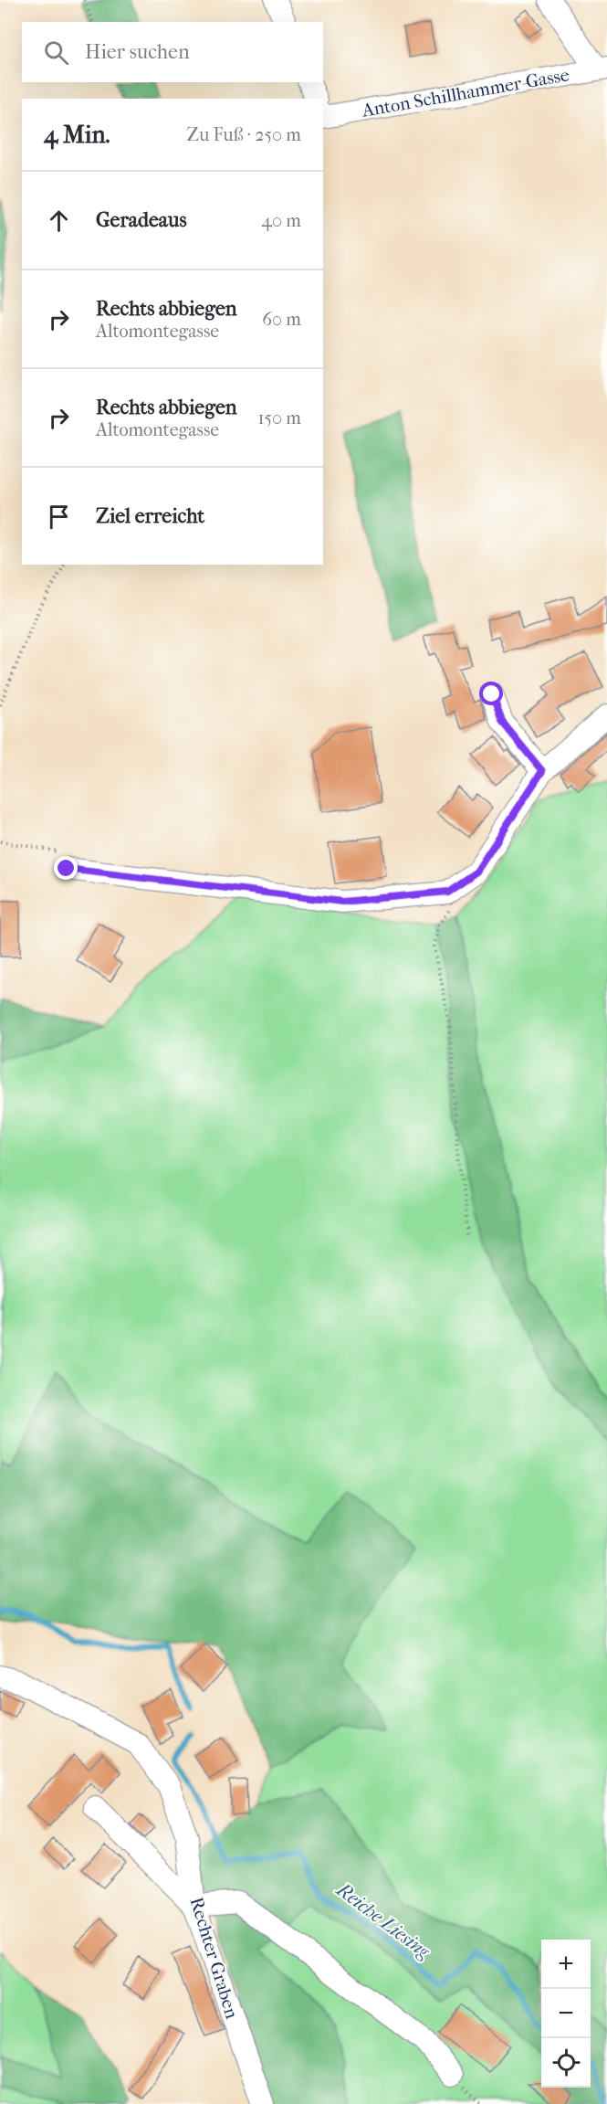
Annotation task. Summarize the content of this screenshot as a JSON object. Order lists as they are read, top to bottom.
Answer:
{
  "streets": {
    "street": ["Anton Schillhammer-Gasse", "Rechter Graben"]
  },
  "water": ["Reiche Liesing"],
  "page": {
    "search": "Hier suchen",
    "heading": ["4 Min.", "Zu Fuß · 250 m"],
    "list": [
      ["Geradeaus", "40 m"],
      ["Rechts abbiegen", "Altomontegasse", "60 m"],
      ["Rechts abbiegen", "Altomontegasse", "150 m"],
      "Ziel erreicht"
    ],
    "map_buttons": ["+", "−"]
  }
}
